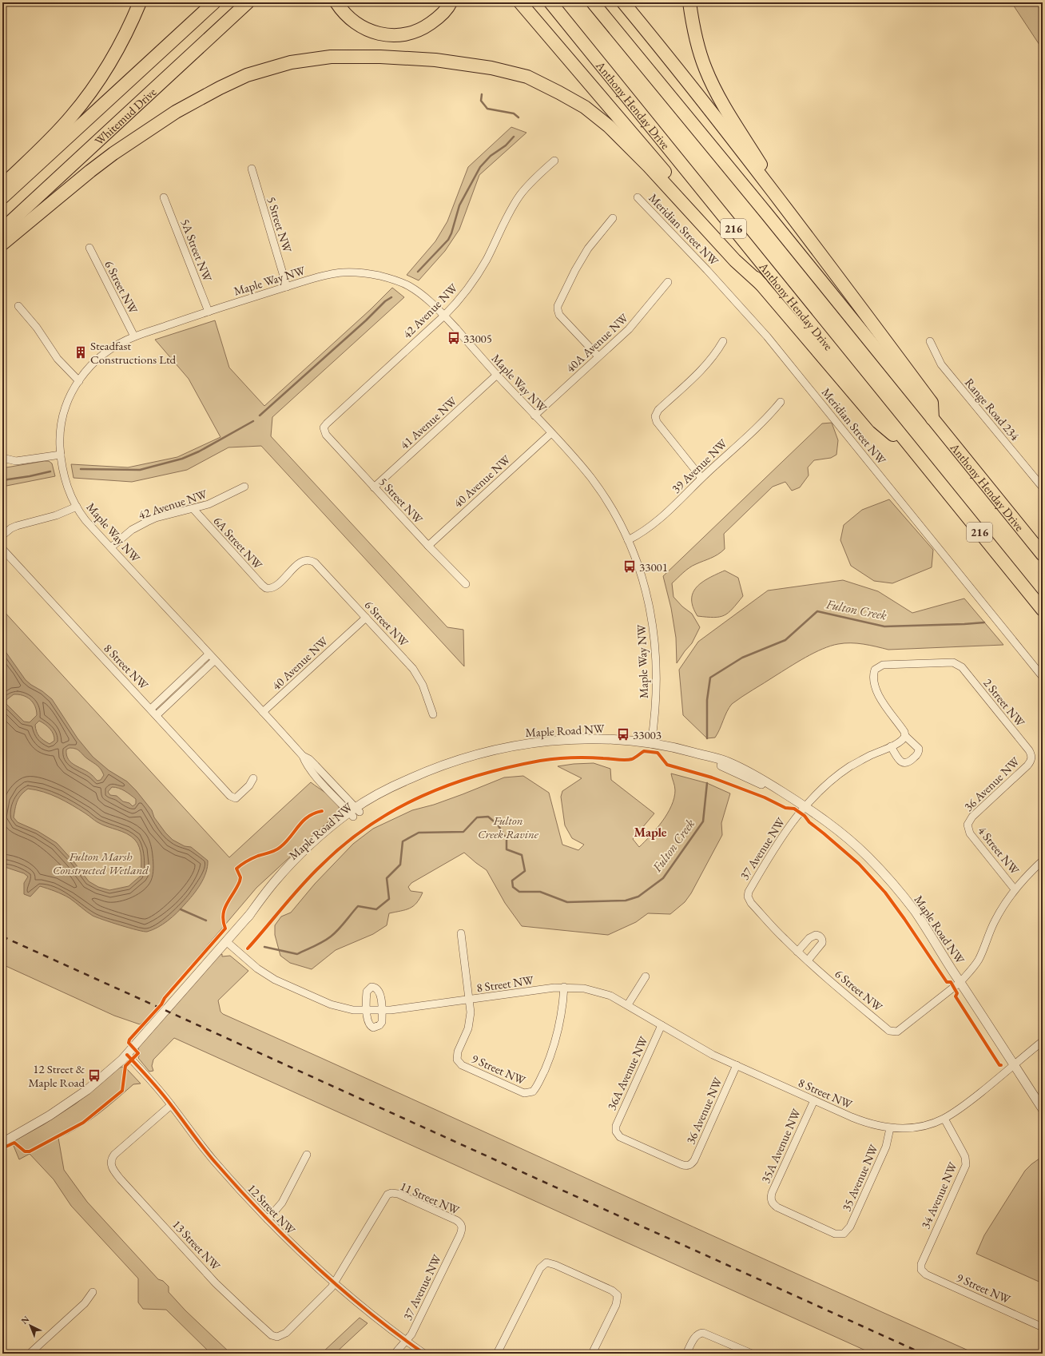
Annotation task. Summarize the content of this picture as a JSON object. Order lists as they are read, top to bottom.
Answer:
{
  "streets": {
    "highway": ["Anthony Henday Drive", "Whitemud Drive", "216"],
    "street": [
      "5 Street NW",
      "Meridian Street NW",
      "5A Street NW",
      "Maple Way NW",
      "6 Street NW",
      "42 Avenue NW",
      "40A Avenue NW",
      "Range Road 234",
      "41 Avenue NW",
      "39 Avenue NW",
      "40 Avenue NW",
      "6A Street NW",
      "8 Street NW",
      "2 Street NW",
      "Maple Road NW",
      "36 Avenue NW",
      "37 Avenue NW",
      "4 Street NW",
      "9 Street NW",
      "36A Avenue NW",
      "35A Avenue NW",
      "35 Avenue NW",
      "34 Avenue NW",
      "11 Street NW",
      "12 Street NW",
      "13 Street NW"
    ]
  },
  "crossings": [
    ["5 Street NW", "Maple Way NW"],
    ["5 Street NW", "42 Avenue NW"],
    ["5 Street NW", "41 Avenue NW"],
    ["5 Street NW", "40 Avenue NW"],
    ["5A Street NW", "Maple Way NW"],
    ["Maple Way NW", "6 Street NW"],
    ["Maple Way NW", "42 Avenue NW"],
    ["Maple Way NW", "40A Avenue NW"],
    ["Maple Way NW", "41 Avenue NW"],
    ["Maple Way NW", "39 Avenue NW"],
    ["Maple Way NW", "40 Avenue NW"],
    ["Maple Way NW", "Maple Road NW"],
    ["6 Street NW", "40 Avenue NW"],
    ["6 Street NW", "6A Street NW"],
    ["6 Street NW", "Maple Road NW"],
    ["6 Street NW", "37 Avenue NW"],
    ["42 Avenue NW", "6A Street NW"],
    ["8 Street NW", "Maple Road NW"],
    ["8 Street NW", "36 Avenue NW"],
    ["8 Street NW", "9 Street NW"],
    ["8 Street NW", "36A Avenue NW"],
    ["8 Street NW", "35A Avenue NW"],
    ["8 Street NW", "35 Avenue NW"],
    ["8 Street NW", "34 Avenue NW"],
    ["2 Street NW", "36 Avenue NW"],
    ["2 Street NW", "37 Avenue NW"],
    ["Maple Road NW", "37 Avenue NW"],
    ["Maple Road NW", "12 Street NW"],
    ["36 Avenue NW", "4 Street NW"],
    ["36 Avenue NW", "36A Avenue NW"],
    ["37 Avenue NW", "11 Street NW"],
    ["37 Avenue NW", "12 Street NW"],
    ["9 Street NW", "34 Avenue NW"],
    ["35A Avenue NW", "35 Avenue NW"],
    ["11 Street NW", "12 Street NW"],
    ["11 Street NW", "13 Street NW"],
    ["12 Street NW", "13 Street NW"]
  ],
  "districts": ["Maple"],
  "water": ["Fulton Creek"],
  "parks": ["Fulton Creek Ravine", "Fulton Marsh Constructed Wetland"],
  "places": {
    "bus stop": [
      "33005",
      "33001",
      "33003",
      "12 Street & Maple Road"
    ],
    "building": ["Steadfast Constructions Ltd"]
  },
  "north": "top left"
}
